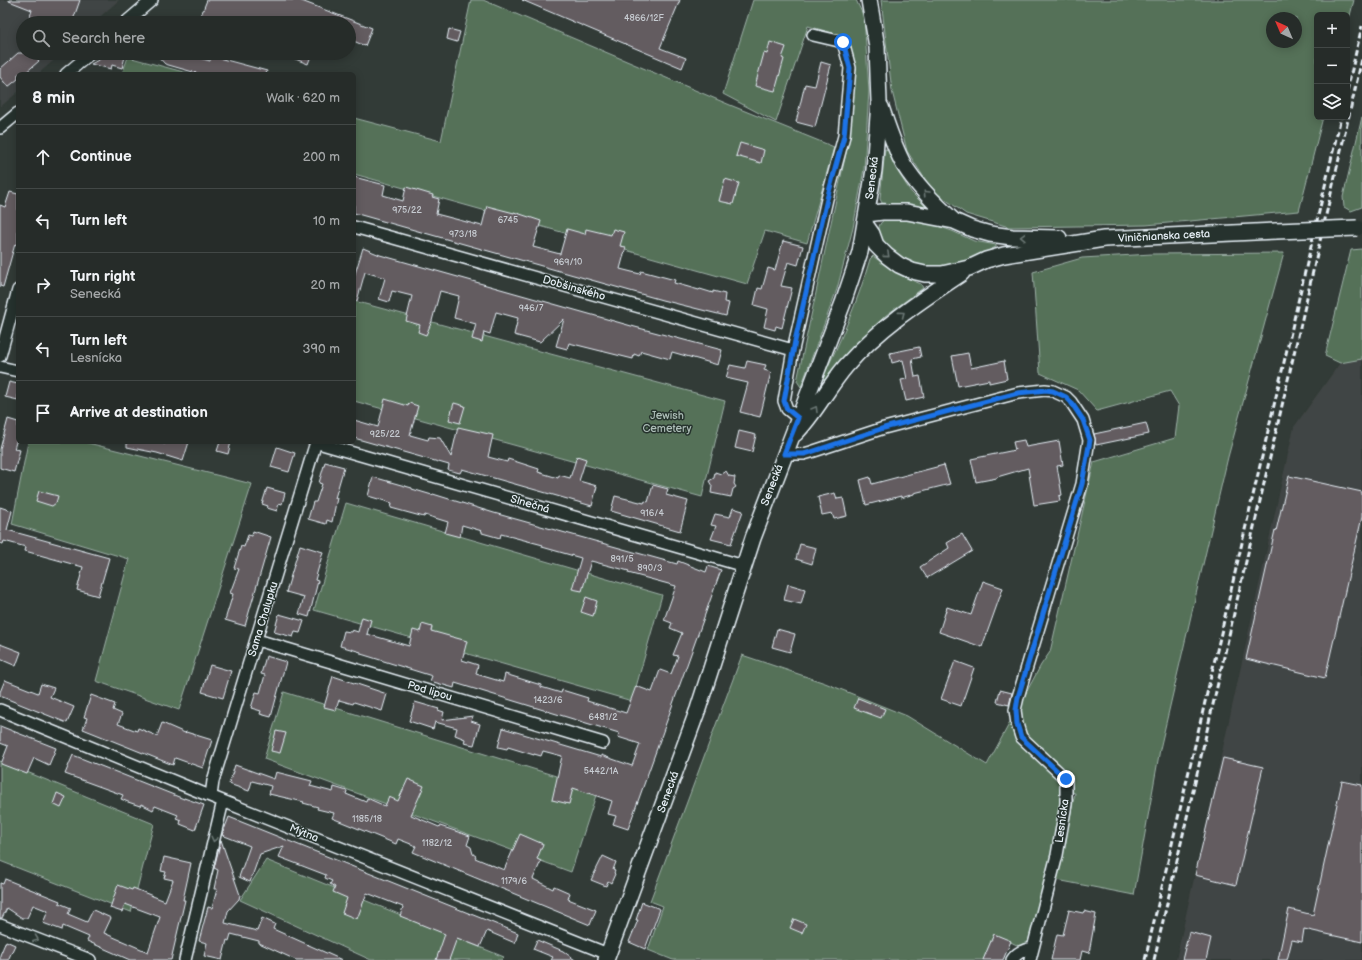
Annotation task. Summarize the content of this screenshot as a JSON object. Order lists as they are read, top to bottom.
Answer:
{
  "streets": {
    "main road": ["Senecká", "Viničnianska cesta"],
    "street": [
      "Dobšinského",
      "Slnečná",
      "Sama Chalupku",
      "Pod lipou",
      "Lesnícka",
      "Mýtna"
    ]
  },
  "crossings": [
    ["Senecká", "Slnečná"],
    ["Senecká", "Lesnícka"],
    ["Senecká", "Mýtna"],
    ["Sama Chalupku", "Pod lipou"],
    ["Sama Chalupku", "Mýtna"]
  ],
  "parks": ["Jewish Cemetery"],
  "house_numbers": [
    "4866/12F",
    "975/22",
    "6745",
    "973/18",
    "969/10",
    "946/7",
    "925/22",
    "916/4",
    "891/5",
    "890/3",
    "1423/6",
    "6481/2",
    "5442/1A",
    "1185/18",
    "1182/12",
    "1179/6"
  ],
  "north": "top left",
  "page": {
    "map_buttons": ["+", "−"],
    "search": "Search here",
    "heading": ["8 min", "Walk · 620 m"],
    "list": [
      ["Continue", "200 m"],
      ["Turn left", "10 m"],
      ["Turn right", "Senecká", "20 m"],
      ["Turn left", "Lesnícka", "390 m"],
      "Arrive at destination"
    ]
  }
}
